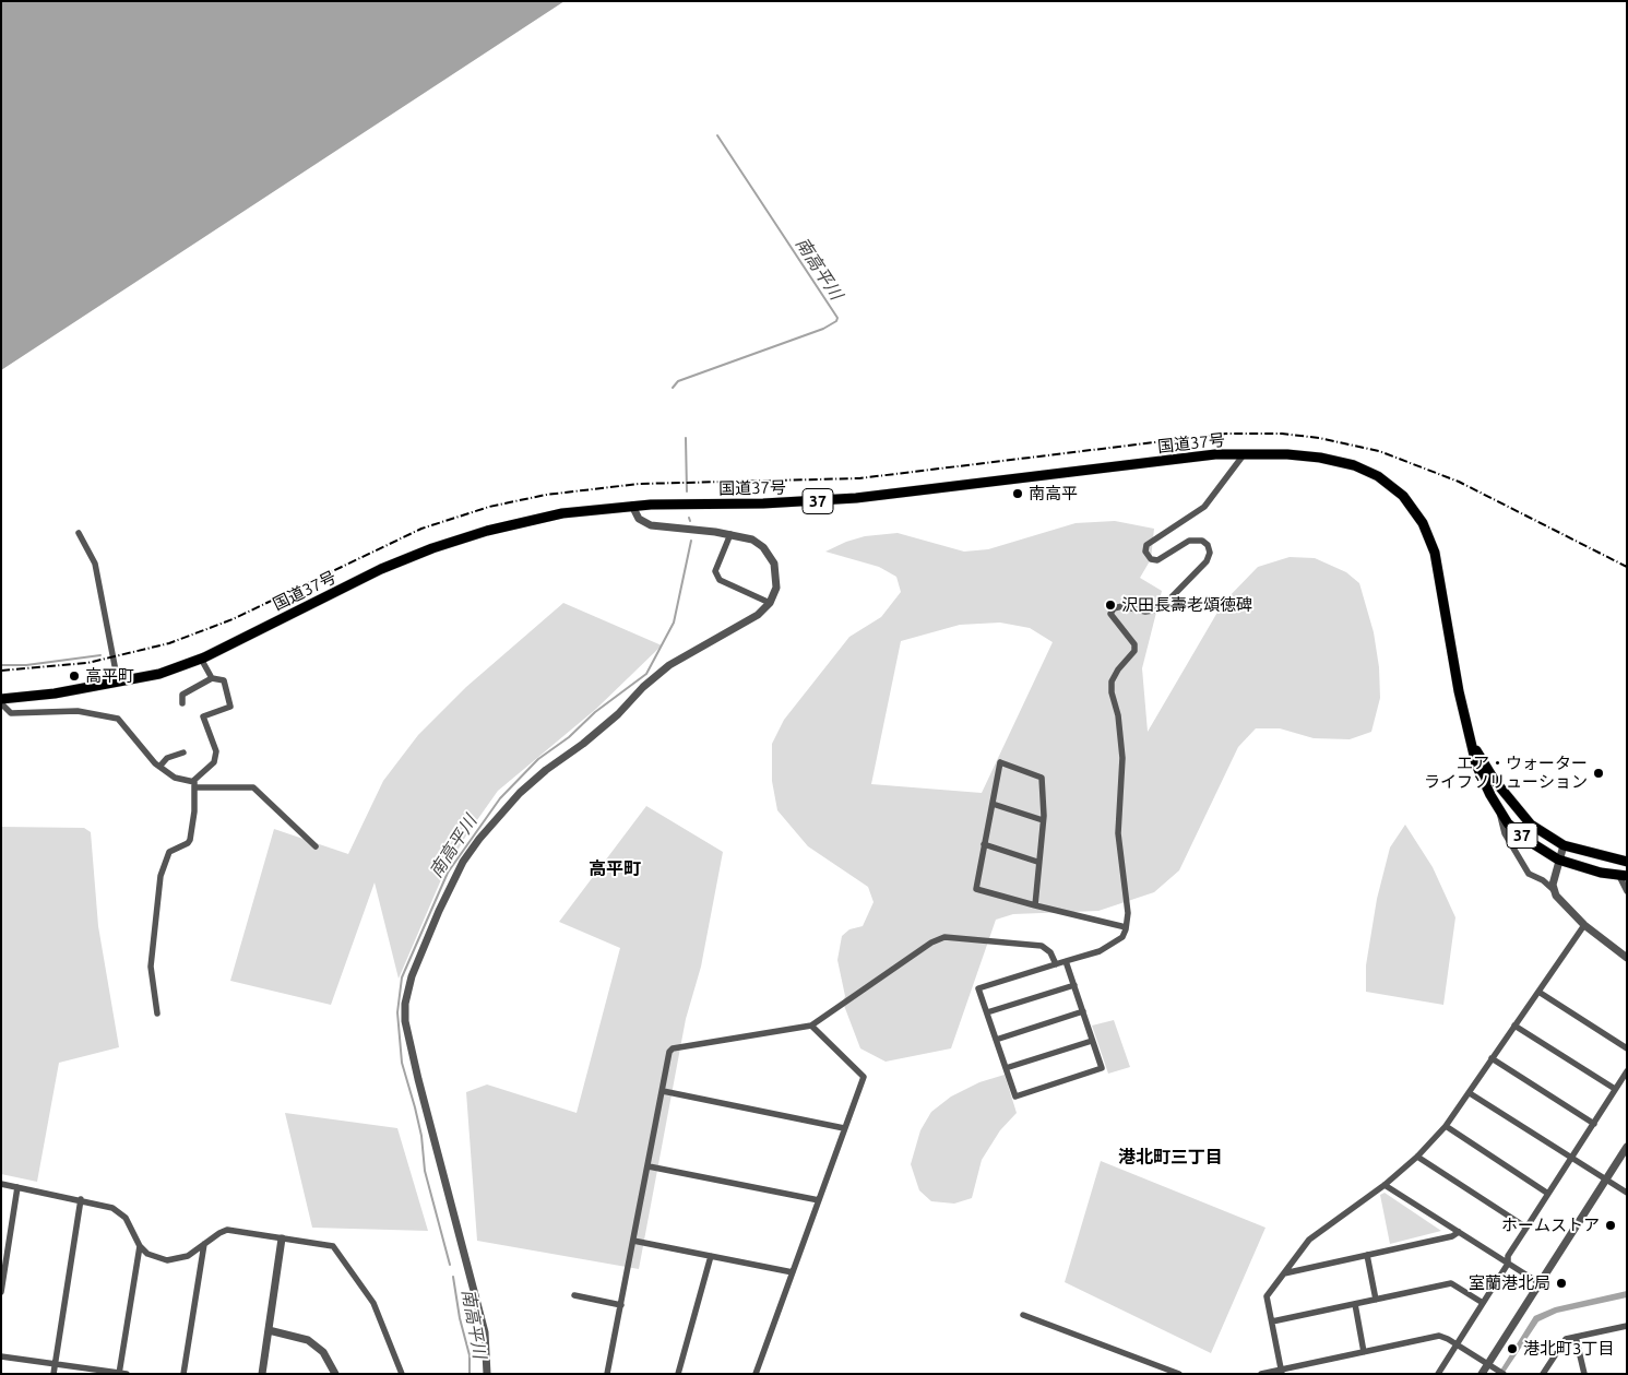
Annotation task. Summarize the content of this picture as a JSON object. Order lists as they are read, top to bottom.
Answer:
{
  "streets": {
    "highway": ["国道37号", "37"]
  },
  "districts": ["高平町", "港北町三丁目"],
  "water": ["南高平川"],
  "places": [
    "南高平",
    "沢田長壽老頌徳碑",
    "高平町",
    "エア・ウォーター ライフソリューション",
    "ホームストア",
    "室蘭港北局",
    "港北町3丁目"
  ]
}
